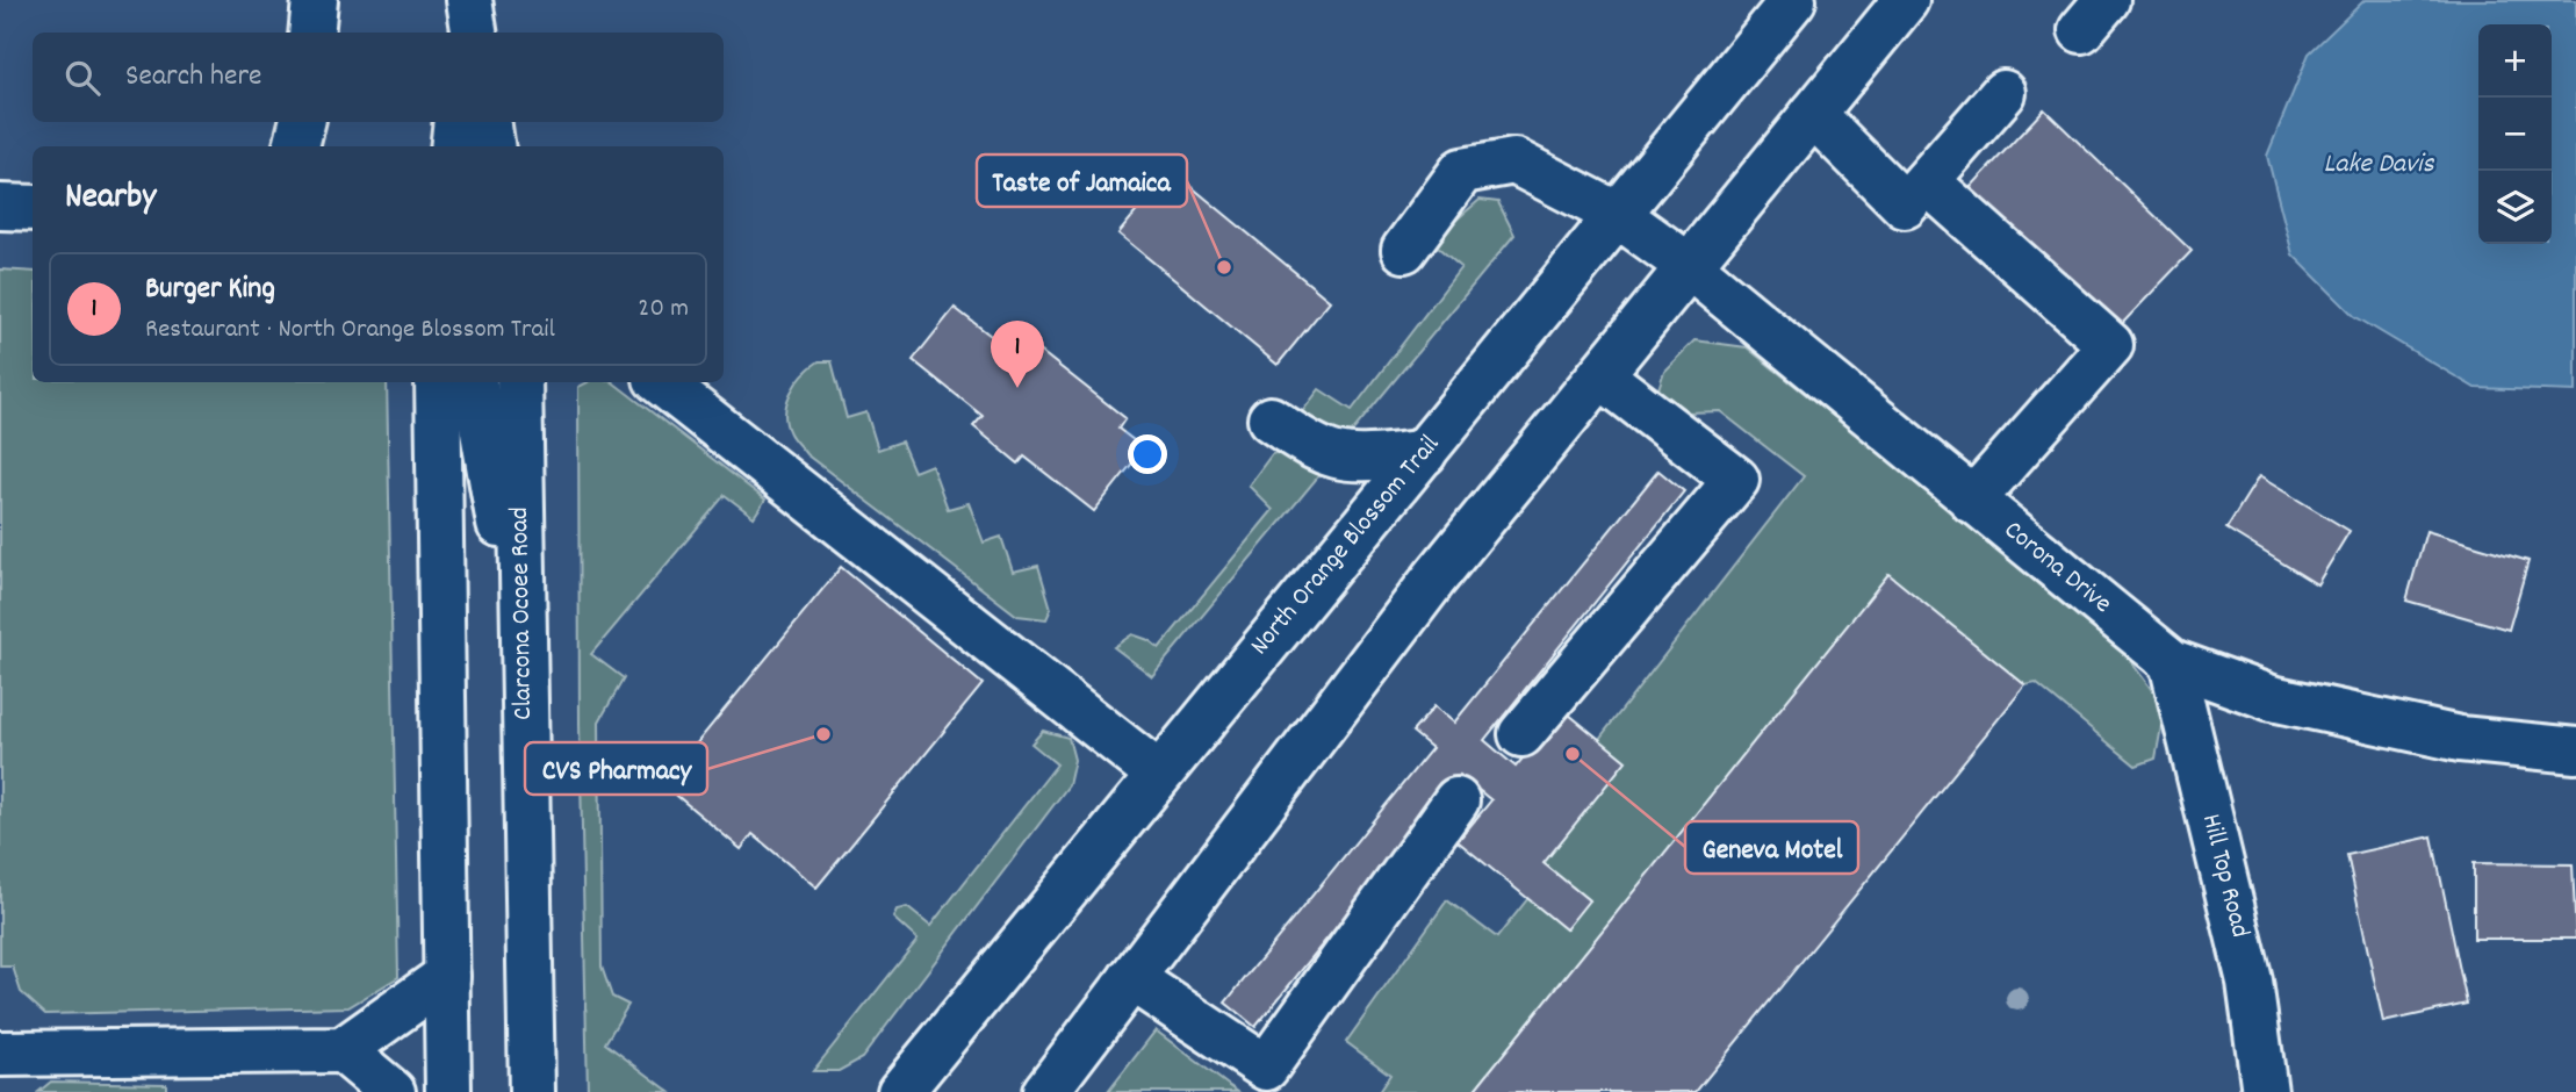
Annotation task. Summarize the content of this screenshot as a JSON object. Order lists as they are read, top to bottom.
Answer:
{
  "streets": {
    "main road": [
      "North Orange Blossom Trail",
      "Corona Drive",
      "Clarcona Ocoee Road",
      "Hill Top Road"
    ]
  },
  "crossings": [
    ["North Orange Blossom Trail", "Corona Drive"],
    ["Corona Drive", "Hill Top Road"]
  ],
  "water": ["Lake Davis"],
  "places": ["Taste of Jamaica", "CVS Pharmacy", "Geneva Motel"],
  "page": {
    "map_buttons": ["+", "−"],
    "search": "Search here",
    "heading": "Nearby",
    "list": [
      {
        "mark": "1",
        "name": "Burger King",
        "note": "Restaurant · North Orange Blossom Trail",
        "value": "20 m"
      }
    ],
    "pins": "1"
  }
}
